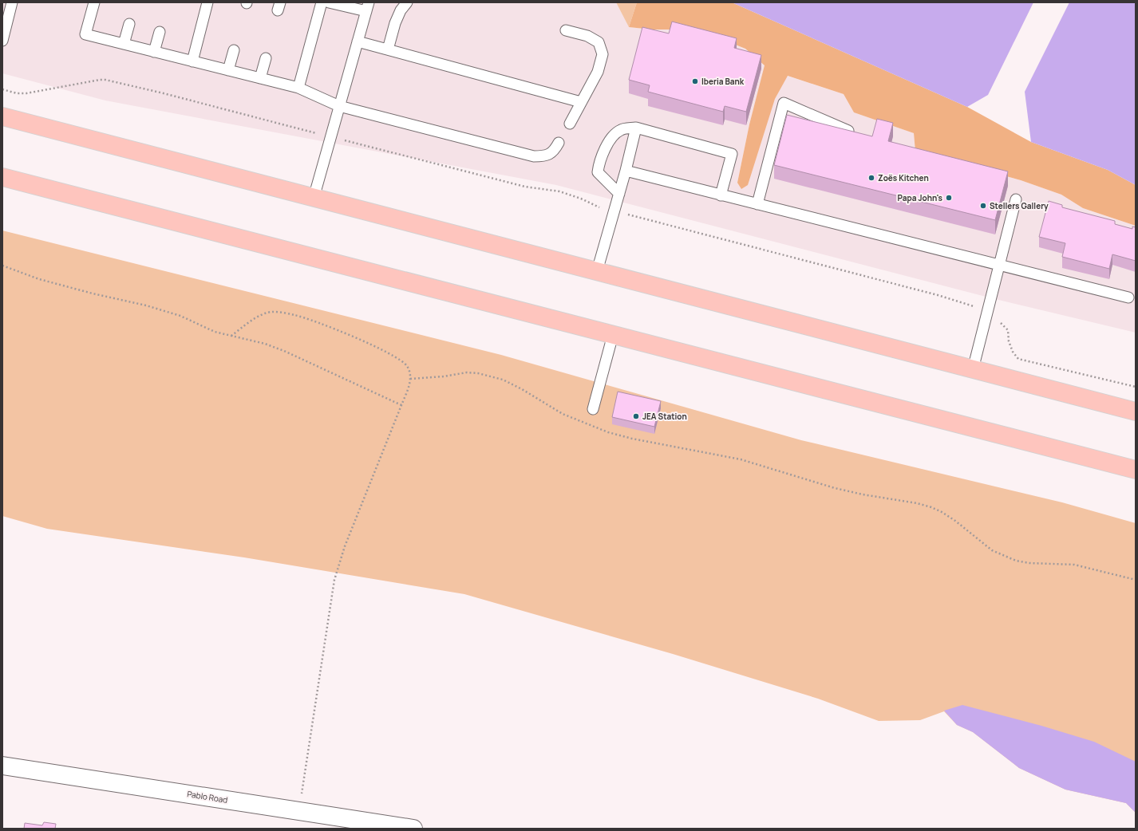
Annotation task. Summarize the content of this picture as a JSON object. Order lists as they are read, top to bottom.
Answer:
{
  "streets": {
    "street": ["Pablo Road"]
  },
  "places": [
    "Iberia Bank",
    "Zoës Kitchen",
    "Papa John's",
    "Stellers Gallery",
    "JEA Station"
  ]
}
